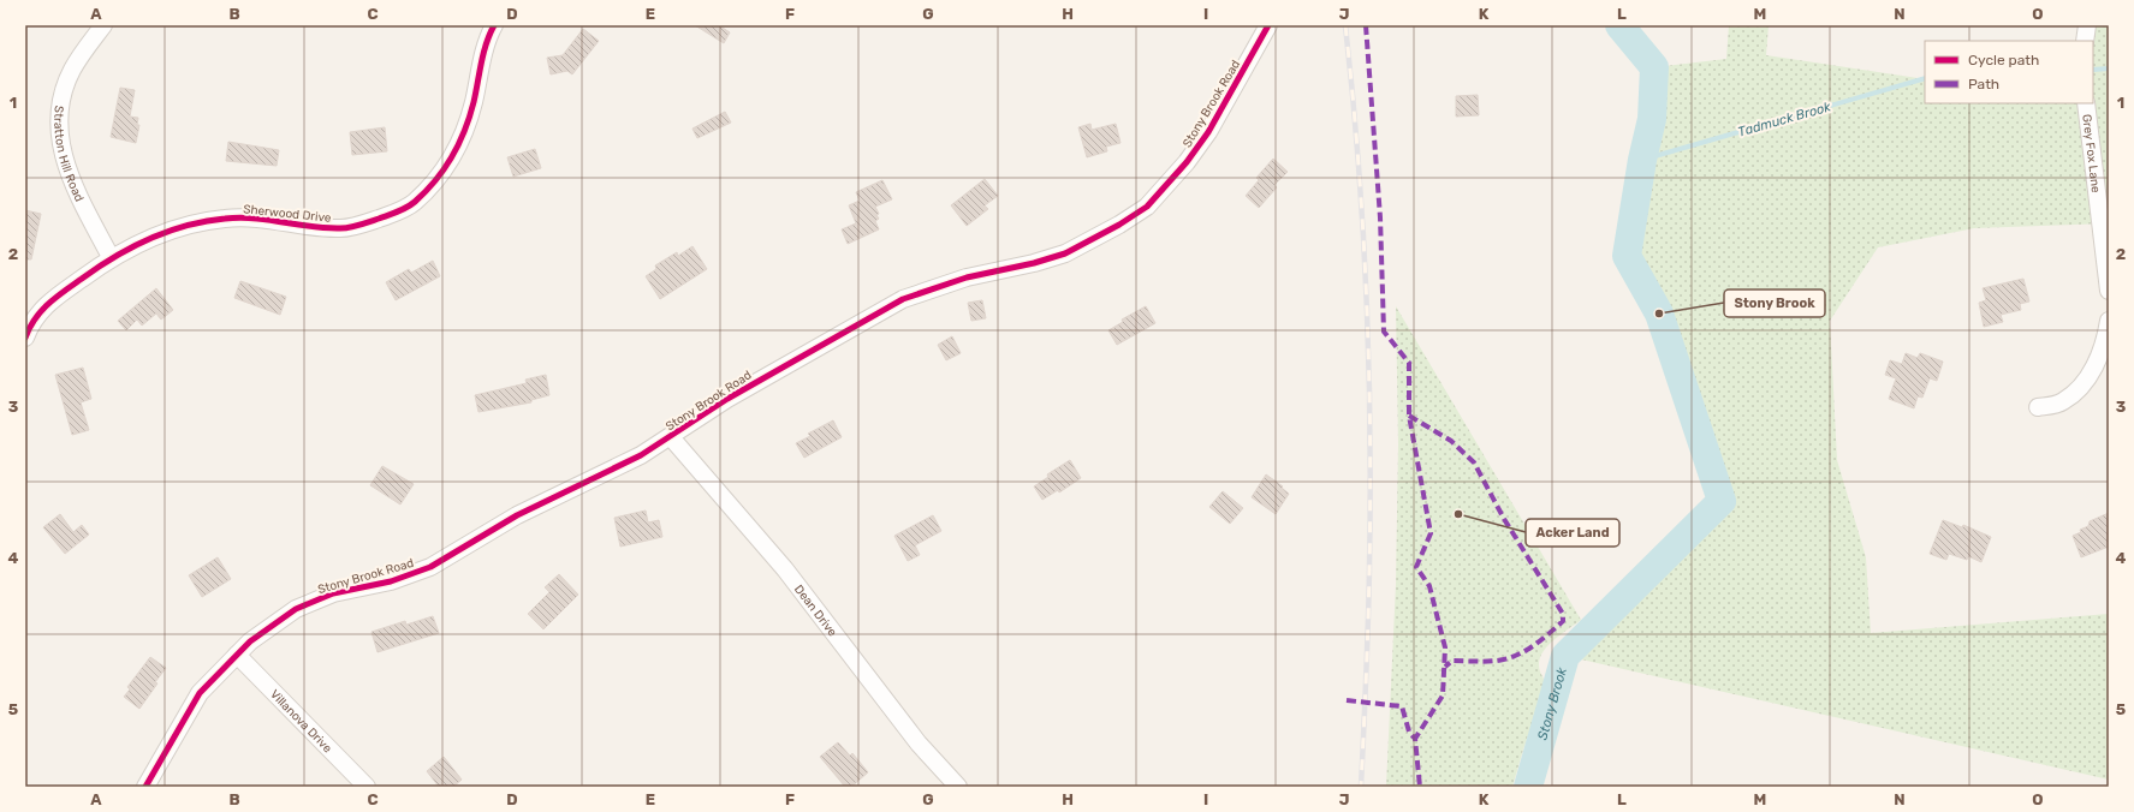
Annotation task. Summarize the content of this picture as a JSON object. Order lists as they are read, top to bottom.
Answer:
{
  "streets": {
    "street": [
      "Stony Brook Road",
      "Stratton Hill Road",
      "Grey Fox Lane",
      "Sherwood Drive",
      "Dean Drive",
      "Villanova Drive"
    ]
  },
  "crossings": [
    ["Stony Brook Road", "Dean Drive"],
    ["Stony Brook Road", "Villanova Drive"],
    ["Stratton Hill Road", "Sherwood Drive"]
  ],
  "water": ["Tadmuck Brook", "Stony Brook"],
  "places": ["Stony Brook", "Acker Land"],
  "legend": ["Cycle path", "Path"],
  "grid": {
    "columns": [
      "A",
      "B",
      "C",
      "D",
      "E",
      "F",
      "G",
      "H",
      "I",
      "J",
      "K",
      "L",
      "M",
      "N",
      "O"
    ],
    "rows": [
      "1",
      "2",
      "3",
      "4",
      "5"
    ]
  }
}
